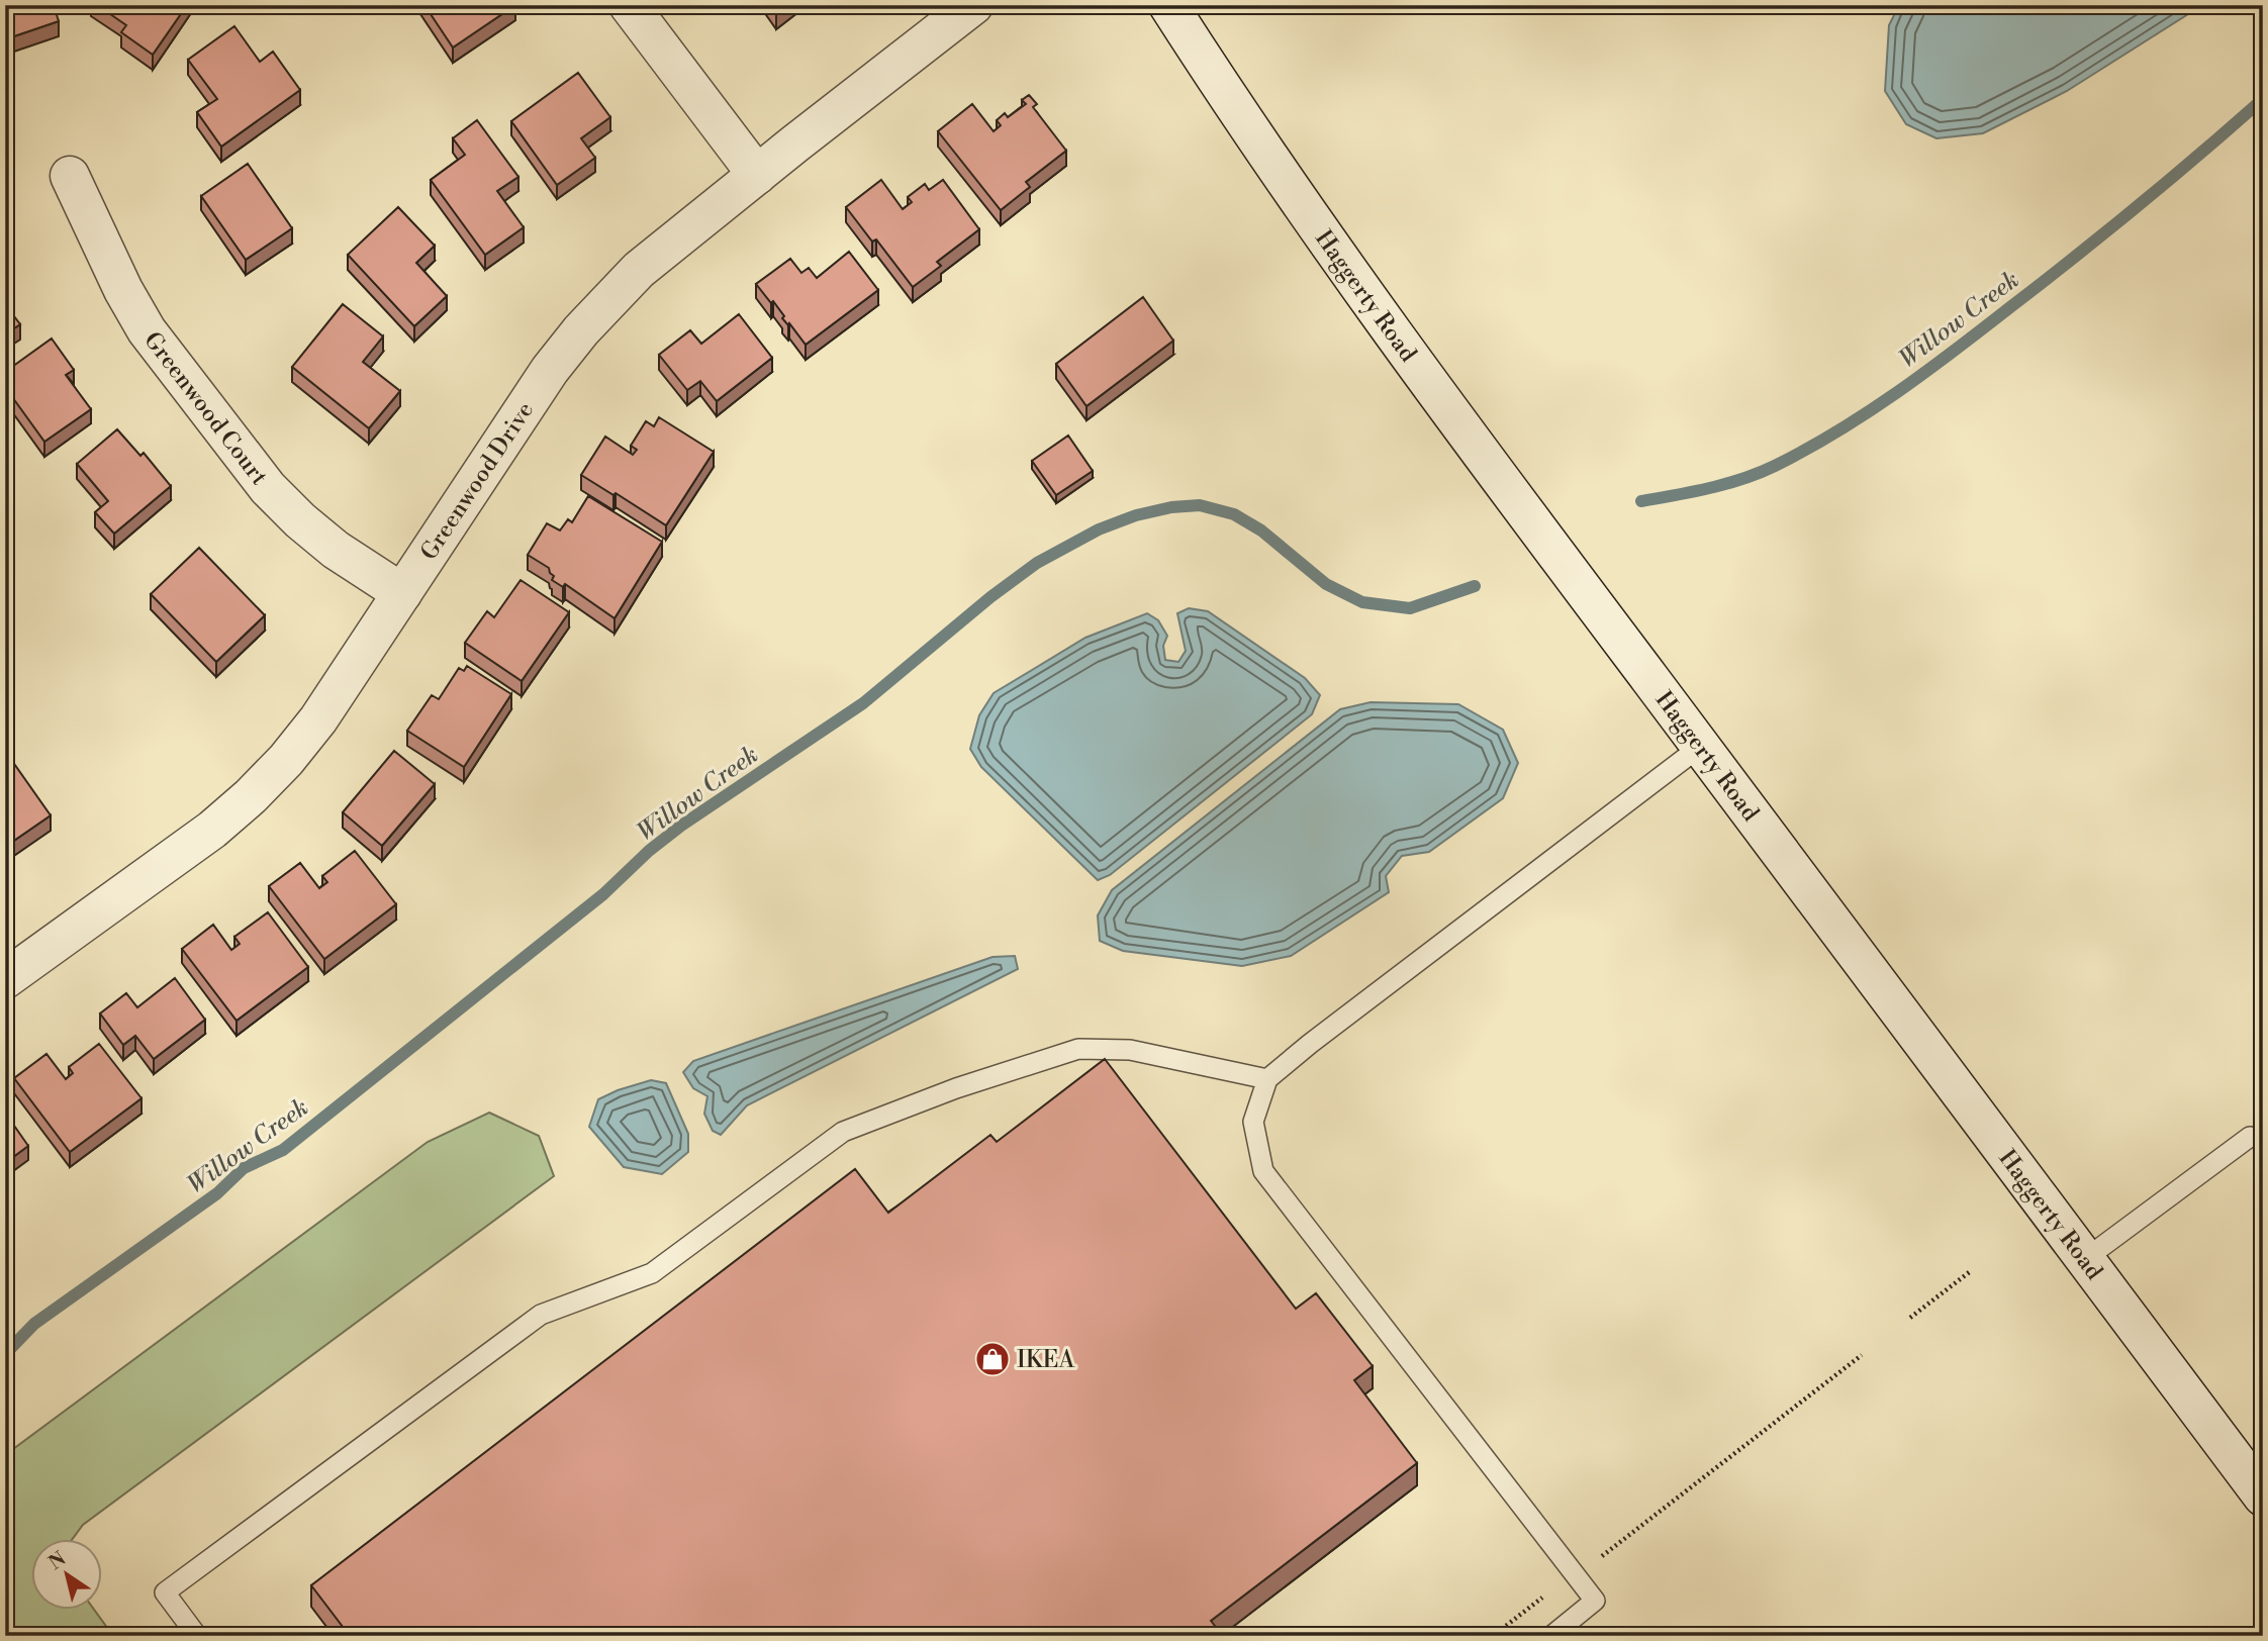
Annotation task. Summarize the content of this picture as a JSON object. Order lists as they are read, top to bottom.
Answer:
{
  "streets": {
    "street": ["Haggerty Road", "Greenwood Court", "Greenwood Drive"]
  },
  "crossings": [
    ["Greenwood Court", "Greenwood Drive"]
  ],
  "water": ["Willow Creek"],
  "places": {
    "shop": ["IKEA"]
  },
  "north": "top left"
}
